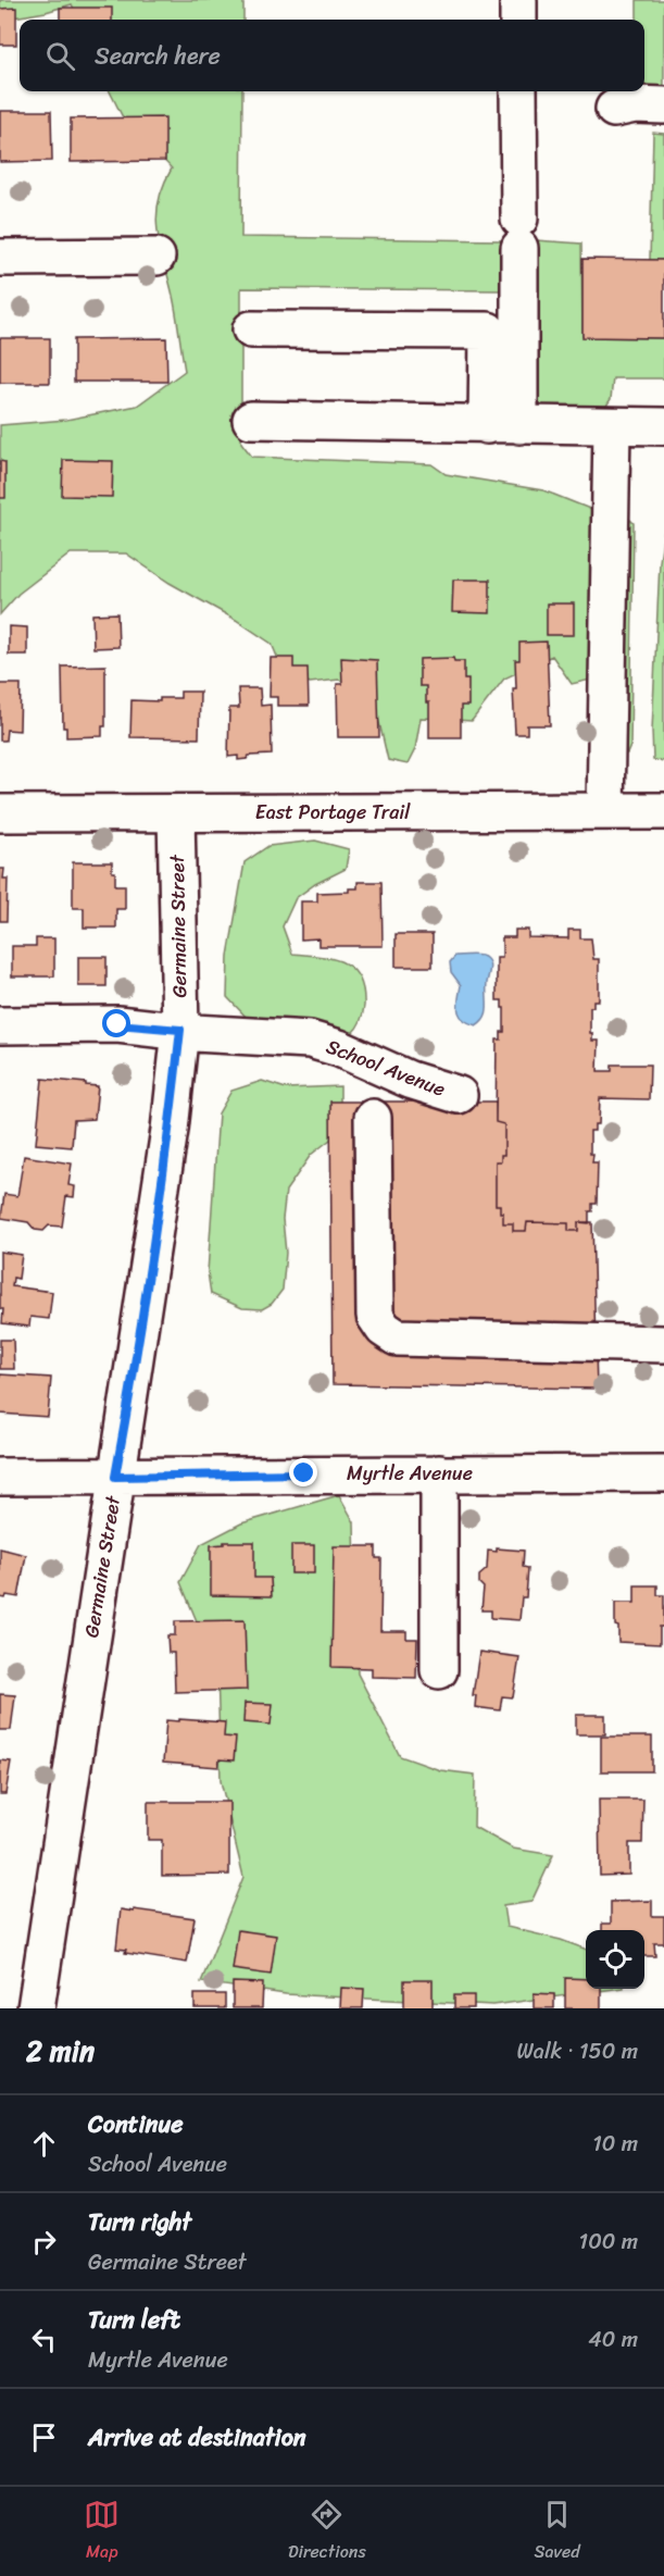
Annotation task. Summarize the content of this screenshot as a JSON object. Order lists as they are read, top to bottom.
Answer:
{
  "streets": {
    "street": [
      "East Portage Trail",
      "Germaine Street",
      "School Avenue",
      "Myrtle Avenue"
    ]
  },
  "crossings": [
    ["East Portage Trail", "Germaine Street"],
    ["Germaine Street", "School Avenue"],
    ["Germaine Street", "Myrtle Avenue"]
  ],
  "page": {
    "search": "Search here",
    "heading": ["2 min", "Walk · 150 m"],
    "list": [
      ["Continue", "School Avenue", "10 m"],
      ["Turn right", "Germaine Street", "100 m"],
      ["Turn left", "Myrtle Avenue", "40 m"],
      "Arrive at destination"
    ],
    "nav": ["Map", "Directions", "Saved"]
  }
}
